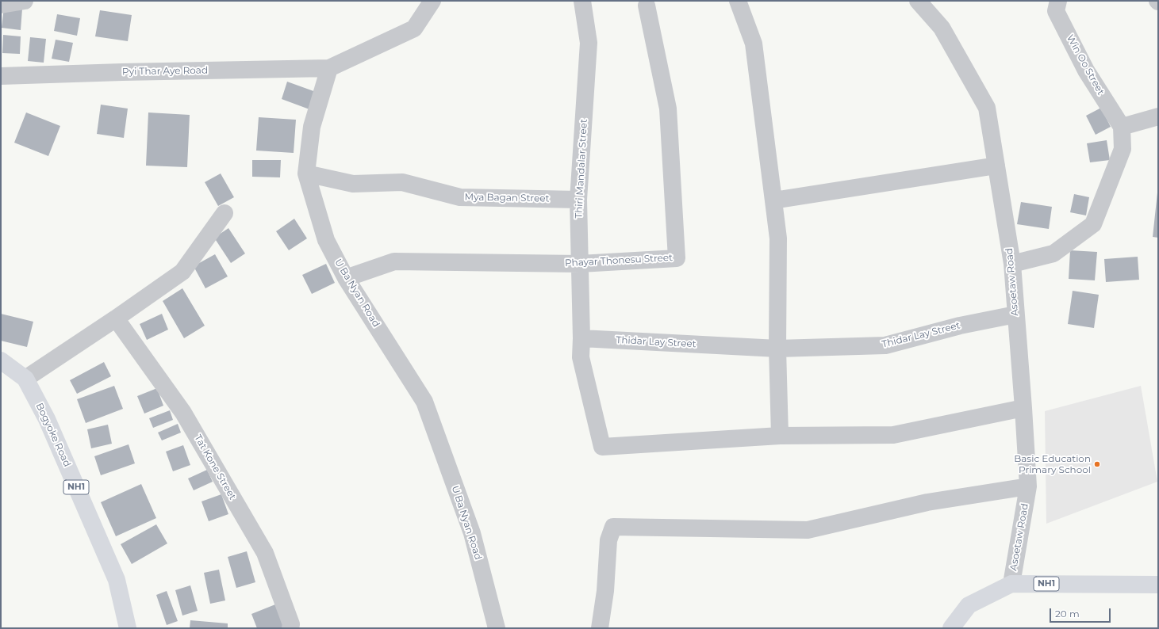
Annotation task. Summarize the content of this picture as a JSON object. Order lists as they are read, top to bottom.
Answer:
{
  "streets": {
    "highway": ["Bogyoke Road", "NH1"],
    "street": [
      "Win Oo Street",
      "Pyi Thar Aye Road",
      "Thiri Mandalar Street",
      "Mya Bagan Street",
      "Phayar Thonesu Street",
      "Asoetaw Road",
      "U Ba Nyan Road",
      "Thidar Lay Street",
      "Tat Kone Street"
    ]
  },
  "crossings": [
    ["Pyi Thar Aye Road", "U Ba Nyan Road"],
    ["Thiri Mandalar Street", "Mya Bagan Street"],
    ["Thiri Mandalar Street", "Phayar Thonesu Street"],
    ["Thiri Mandalar Street", "Thidar Lay Street"],
    ["Mya Bagan Street", "U Ba Nyan Road"],
    ["Phayar Thonesu Street", "U Ba Nyan Road"],
    ["Asoetaw Road", "Thidar Lay Street"],
    ["Asoetaw Road", "NH1"]
  ],
  "places": ["Basic Education Primary School"],
  "scale_bar": "20 m"
}
